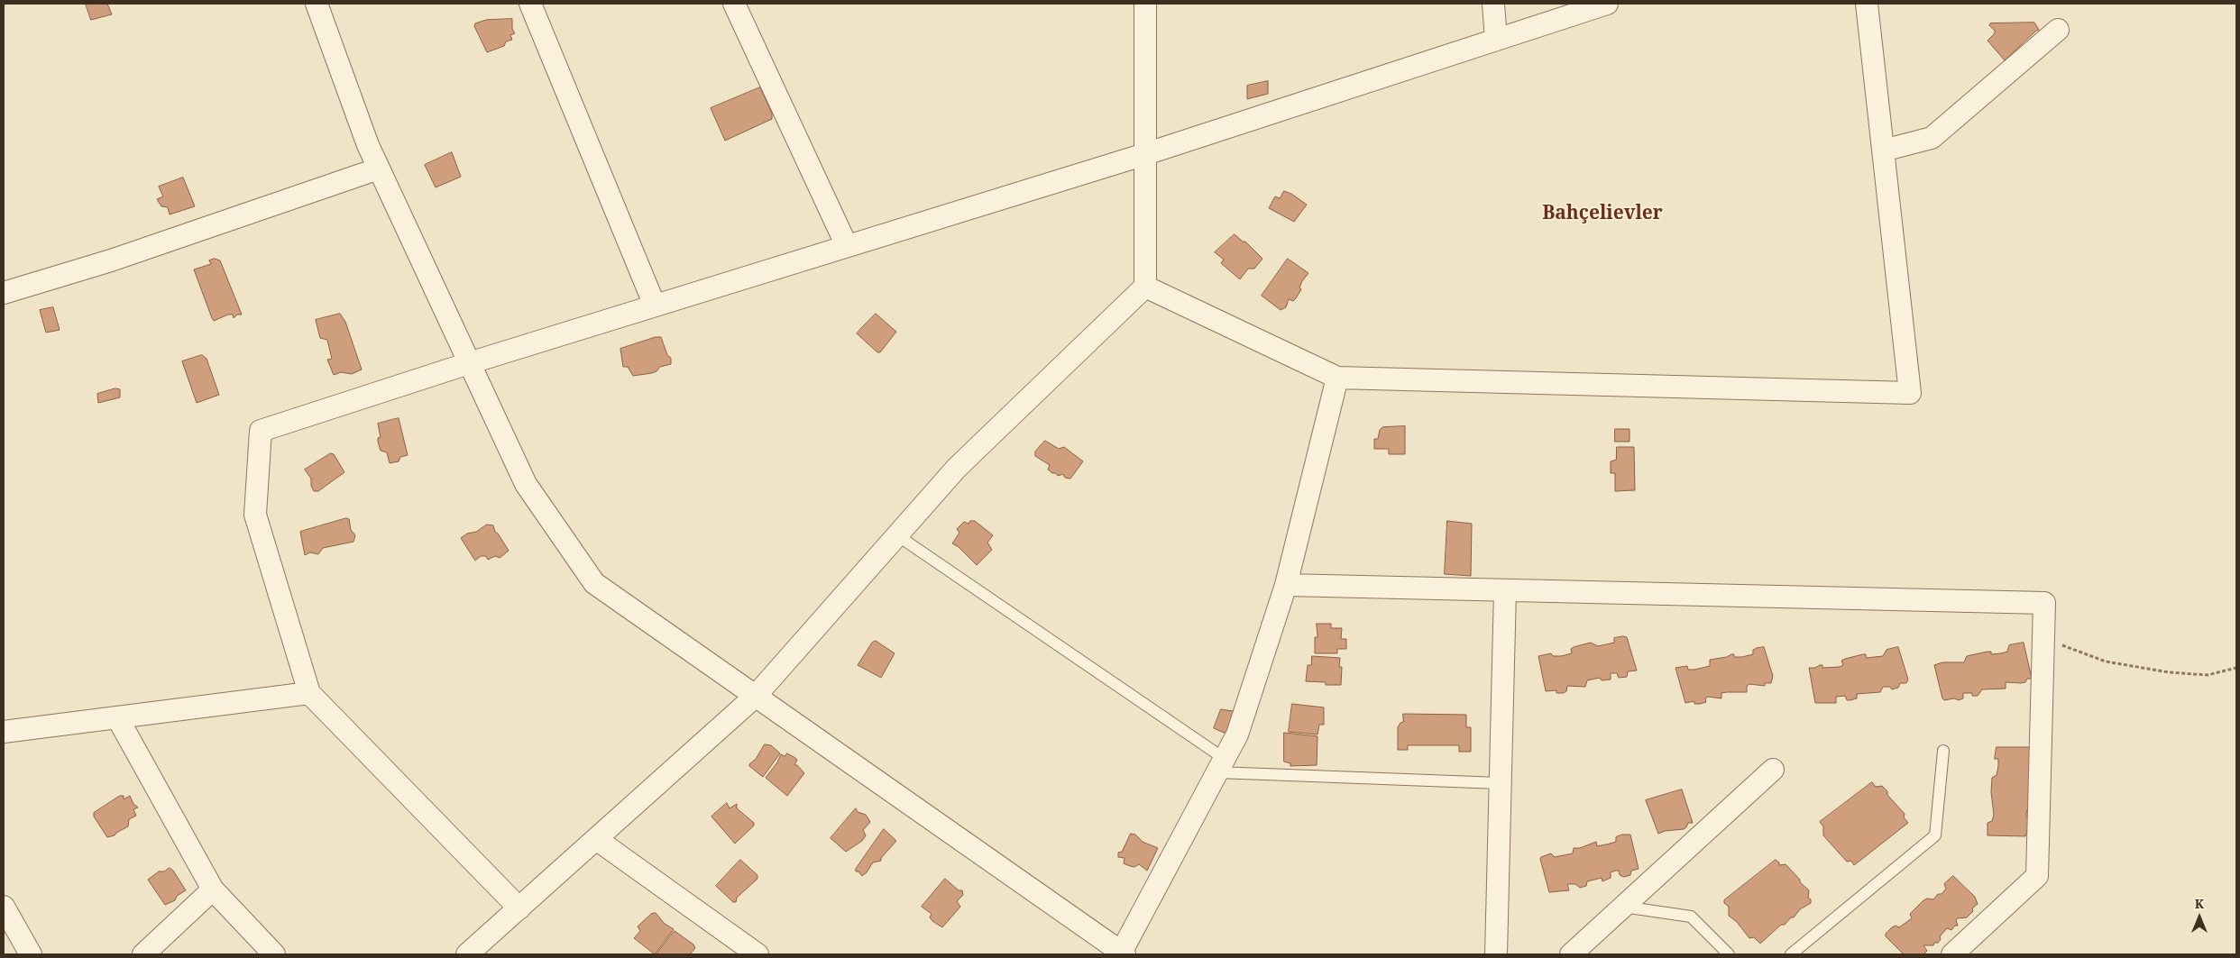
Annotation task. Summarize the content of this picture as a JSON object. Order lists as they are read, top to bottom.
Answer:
{
  "districts": ["Bahçelievler"],
  "north": "top"
}
